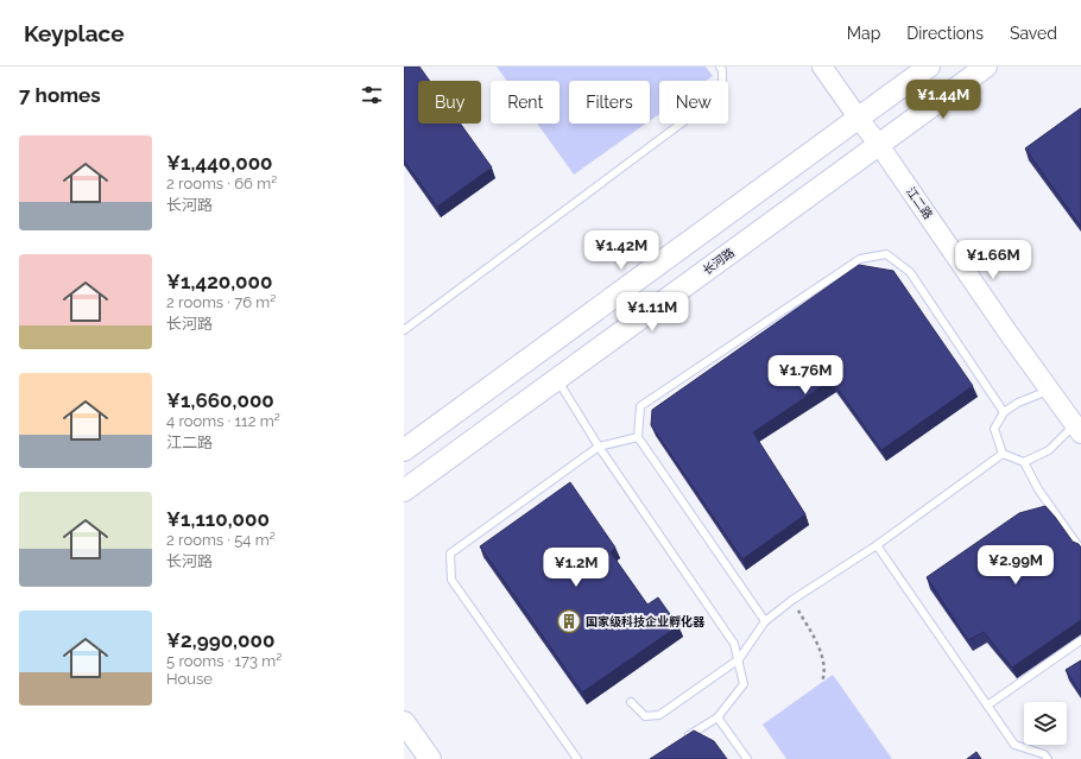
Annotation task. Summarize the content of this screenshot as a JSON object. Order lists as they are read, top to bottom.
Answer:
{
  "streets": {
    "main road": ["长河路"],
    "street": ["江二路"]
  },
  "crossings": [
    ["江二路", "长河路"]
  ],
  "places": {
    "building": ["国家级科技企业孵化器"]
  },
  "page": {
    "header": "Keyplace",
    "nav": ["Map", "Directions", "Saved"],
    "heading": "7 homes",
    "price": [
      "¥1.44M",
      "¥1.42M",
      "¥1.66M",
      "¥1.11M",
      "¥1.76M",
      "¥2.99M",
      "¥1.2M"
    ],
    "chip": [
      "Buy",
      "Rent",
      "Filters",
      "New"
    ],
    "list": [
      {
        "name": "¥1,440,000",
        "note": "2 rooms · 66 m² · 长河路"
      },
      {
        "name": "¥1,420,000",
        "note": "2 rooms · 76 m² · 长河路"
      },
      {
        "name": "¥1,660,000",
        "note": "4 rooms · 112 m² · 江二路"
      },
      {
        "name": "¥1,110,000",
        "note": "2 rooms · 54 m² · 长河路"
      },
      {
        "name": "¥2,990,000",
        "note": "5 rooms · 173 m² · House"
      }
    ]
  }
}
